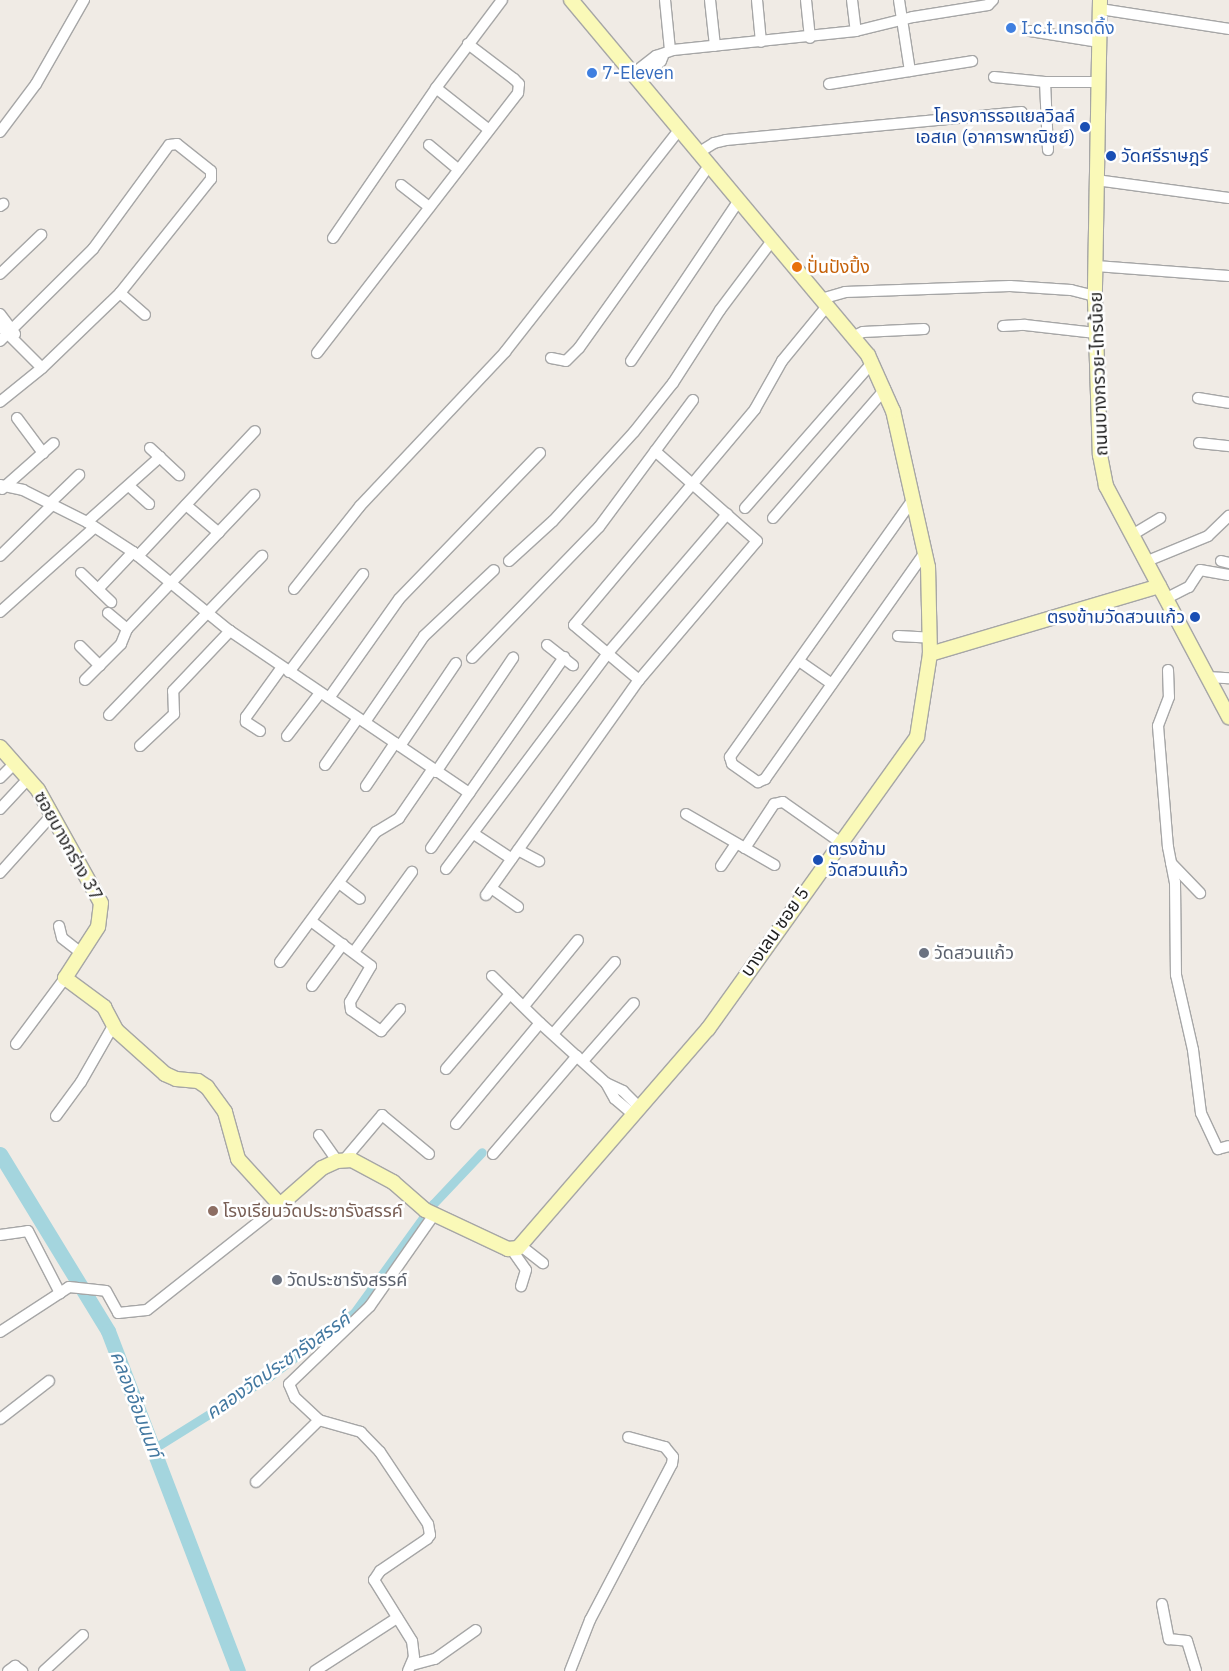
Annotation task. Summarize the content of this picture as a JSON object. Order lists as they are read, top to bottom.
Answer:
{
  "streets": {
    "street": ["ถนนบางกรวย-ไทรน้อย", "ซอยบางกร่าง 37", "บางเลน ซอย 5"]
  },
  "water": ["คลองวัดประชารังสรรค์", "คลองอ้อมนนท์"],
  "places": [
    "I.c.t.เทรดดิ้ง",
    "7-Eleven",
    "โครงการรอแยลวิลล์ เอสเค (อาคารพาณิชย์)",
    "วัดศรีราษฎร์",
    "ปั่นปังปิ้ง",
    "ตรงข้ามวัดสวนแก้ว",
    "ตรงข้าม วัดสวนแก้ว",
    "วัดสวนแก้ว",
    "โรงเรียนวัดประชารังสรรค์",
    "วัดประชารังสรรค์"
  ]
}
